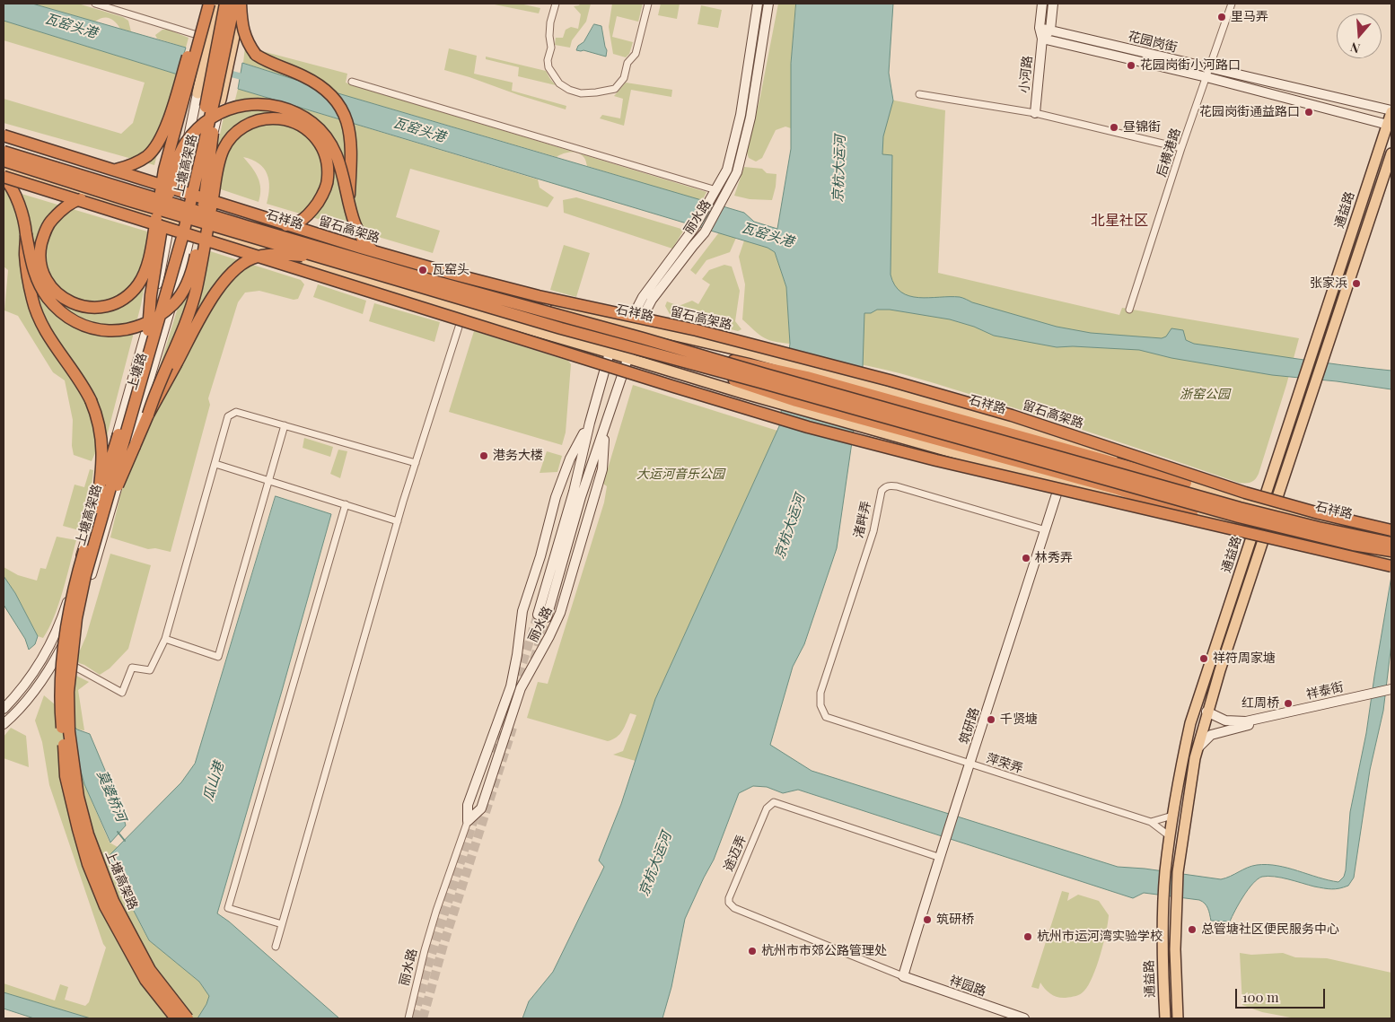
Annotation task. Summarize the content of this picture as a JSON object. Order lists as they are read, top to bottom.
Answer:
{
  "streets": {
    "highway": ["上塘高架路", "留石高架路"],
    "main road": [
      "花园岗街",
      "小河路",
      "通益路",
      "丽水路",
      "石祥路",
      "上塘路",
      "祥泰街",
      "筑研路",
      "祥园路"
    ],
    "street": [
      "后横港路",
      "渚畔弄",
      "萍荣弄",
      "途迈弄"
    ]
  },
  "crossings": [
    ["花园岗街", "小河路"],
    ["花园岗街", "后横港路"],
    ["花园岗街", "通益路"],
    ["上塘高架路", "上塘路"],
    ["通益路", "石祥路"],
    ["通益路", "祥泰街"],
    ["通益路", "萍荣弄"],
    ["丽水路", "石祥路"],
    ["石祥路", "上塘路"],
    ["渚畔弄", "筑研路"],
    ["渚畔弄", "萍荣弄"],
    ["筑研路", "萍荣弄"],
    ["筑研路", "途迈弄"],
    ["筑研路", "祥园路"],
    ["途迈弄", "祥园路"]
  ],
  "districts": ["北星社区"],
  "water": [
    "瓦窑头港",
    "京杭大运河",
    "瓜山港",
    "莫婆桥河"
  ],
  "parks": ["浙窑公园", "大运河音乐公园"],
  "places": [
    "里马弄",
    "花园岗街小河路口",
    "花园岗街通益路口",
    "昼锦街",
    "瓦窑头",
    "张家浜",
    "港务大楼",
    "林秀弄",
    "祥符周家塘",
    "红周桥",
    "千贤塘",
    "筑研桥",
    "总管塘社区便民服务中心",
    "杭州市运河湾实验学校",
    "杭州市市郊公路管理处"
  ],
  "scale_bar": "100 m",
  "north": "bottom"
}
